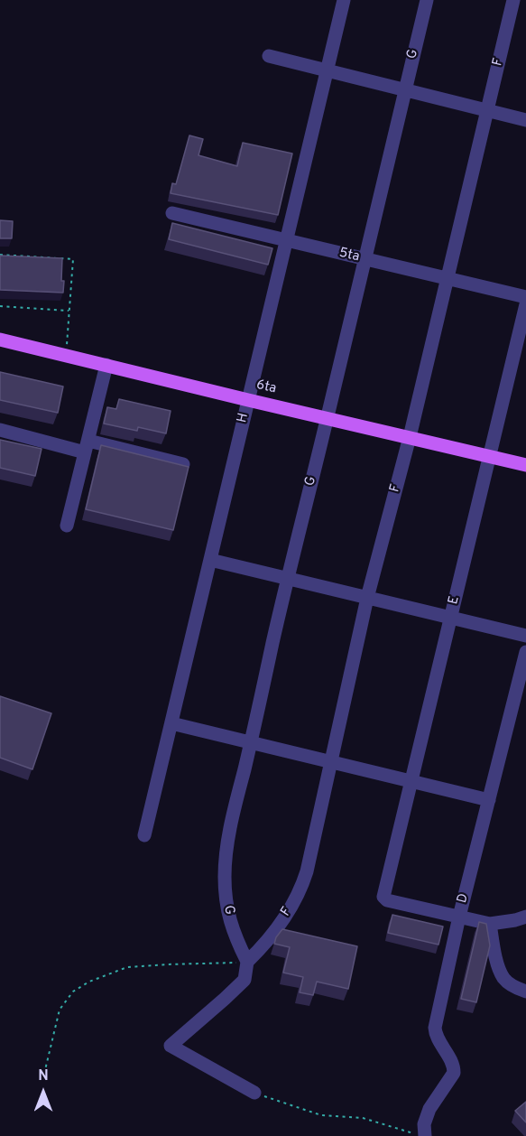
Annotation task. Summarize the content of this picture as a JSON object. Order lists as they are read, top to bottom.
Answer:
{
  "streets": {
    "main road": ["6ta"],
    "street": [
      "G",
      "F",
      "5ta",
      "H",
      "E",
      "D"
    ]
  },
  "crossings": [
    ["G", "F"],
    ["G", "5ta"],
    ["G", "6ta"],
    ["F", "5ta"],
    ["F", "6ta"],
    ["5ta", "H"],
    ["6ta", "H"],
    ["6ta", "E"],
    ["E", "D"]
  ],
  "north": "top"
}
